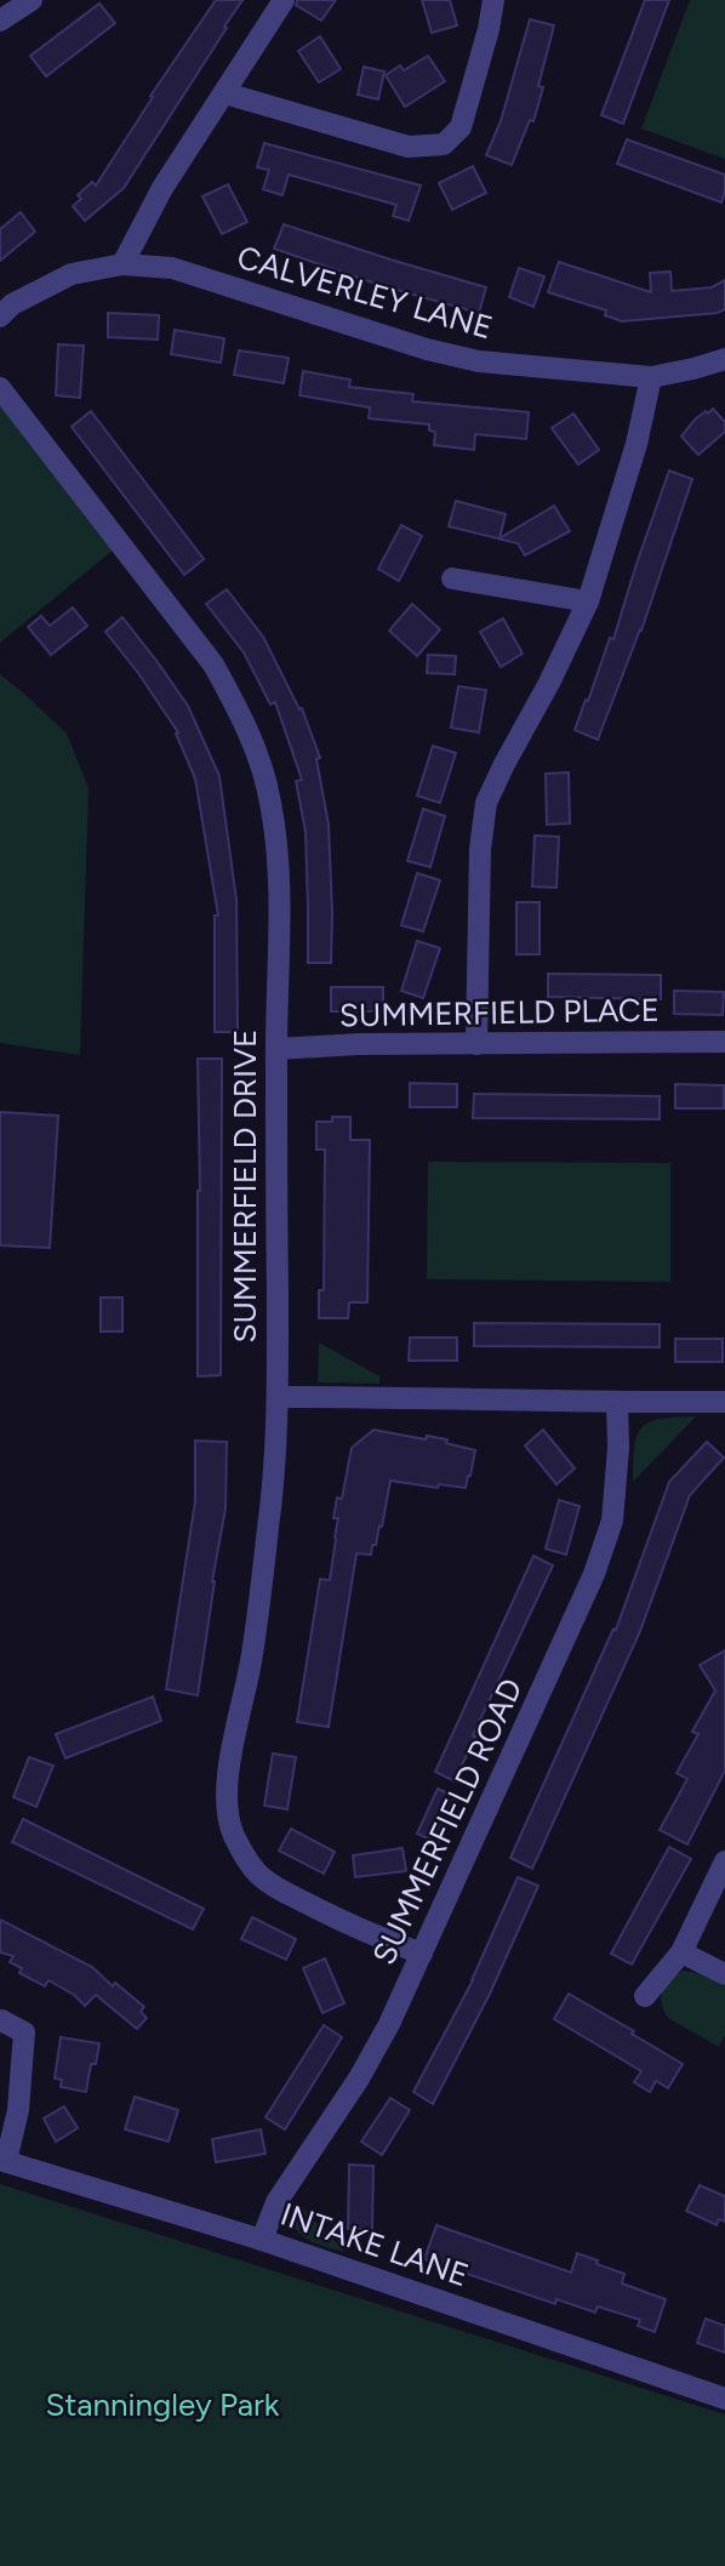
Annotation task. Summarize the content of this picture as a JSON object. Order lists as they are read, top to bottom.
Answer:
{
  "streets": {
    "street": [
      "CALVERLEY LANE",
      "SUMMERFIELD PLACE",
      "SUMMERFIELD DRIVE",
      "SUMMERFIELD ROAD",
      "INTAKE LANE"
    ]
  },
  "crossings": [
    ["SUMMERFIELD PLACE", "SUMMERFIELD DRIVE"],
    ["SUMMERFIELD DRIVE", "SUMMERFIELD ROAD"],
    ["SUMMERFIELD ROAD", "INTAKE LANE"]
  ],
  "parks": ["Stanningley Park"]
}
